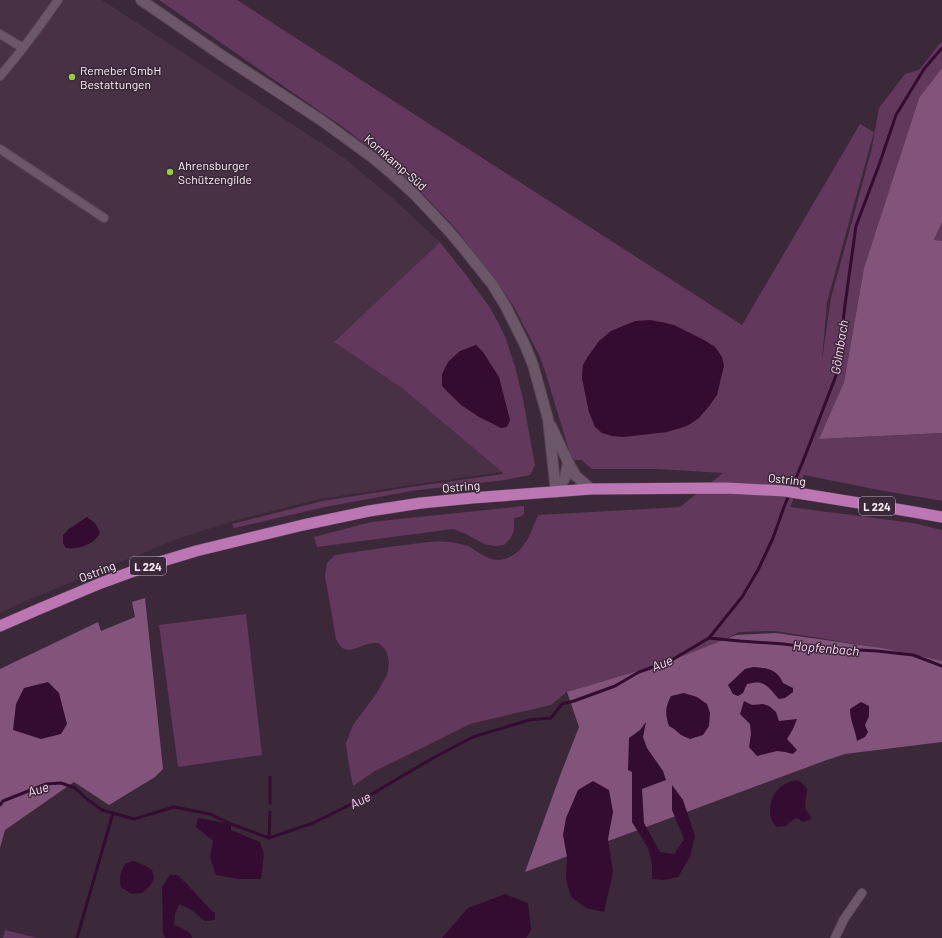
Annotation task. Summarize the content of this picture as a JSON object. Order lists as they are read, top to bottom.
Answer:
{
  "streets": {
    "main road": ["Ostring", "L 224"],
    "street": ["Kornkamp-Süd"]
  },
  "crossings": [
    ["Kornkamp-Süd", "Ostring"]
  ],
  "water": ["Gölmbach", "Hopfenbach", "Aue"],
  "places": ["Remeber GmbH Bestattungen", "Ahrensburger Schützengilde"]
}
